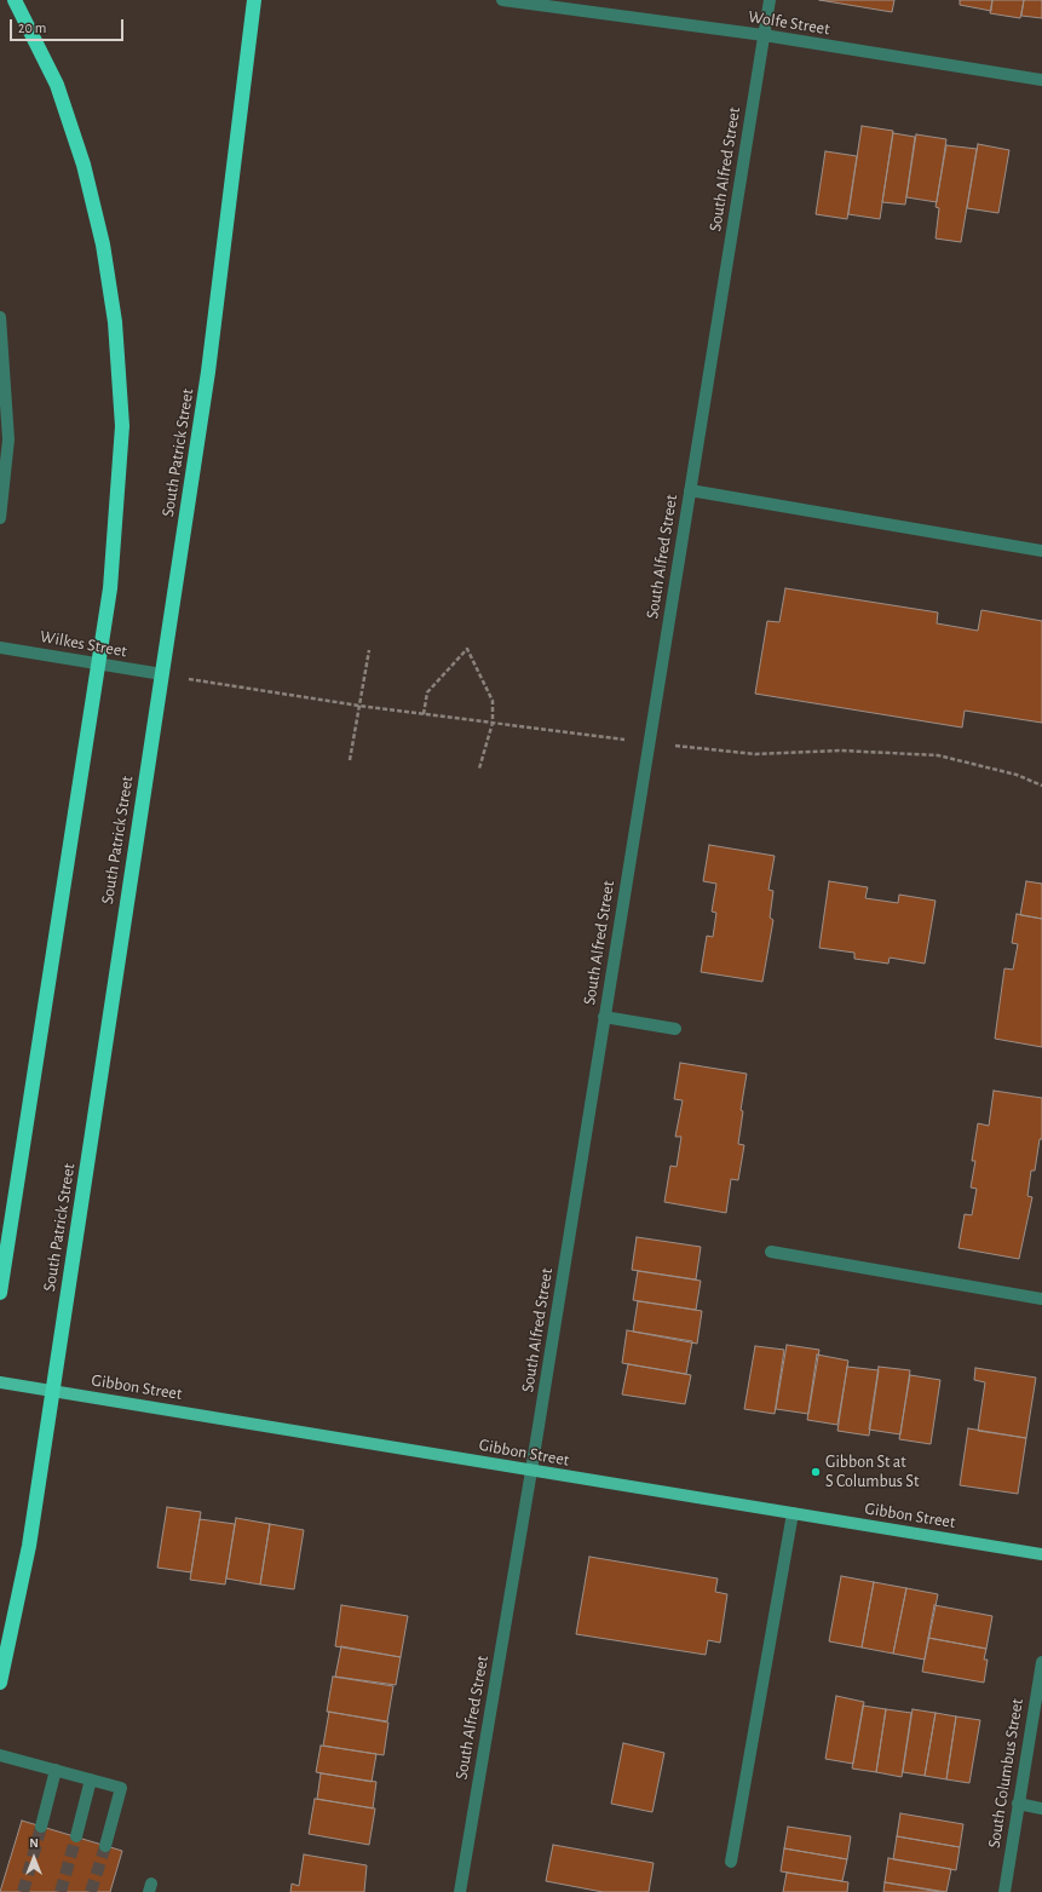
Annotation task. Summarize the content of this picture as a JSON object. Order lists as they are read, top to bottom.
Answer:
{
  "streets": {
    "highway": ["South Patrick Street"],
    "main road": ["Gibbon Street"],
    "street": [
      "Wolfe Street",
      "South Alfred Street",
      "Wilkes Street",
      "South Columbus Street"
    ]
  },
  "crossings": [
    ["Wolfe Street", "South Alfred Street"],
    ["South Alfred Street", "Gibbon Street"],
    ["South Patrick Street", "Wilkes Street"],
    ["South Patrick Street", "Gibbon Street"]
  ],
  "places": ["Gibbon St at S Columbus St"],
  "scale_bar": "20 m",
  "north": "top"
}
